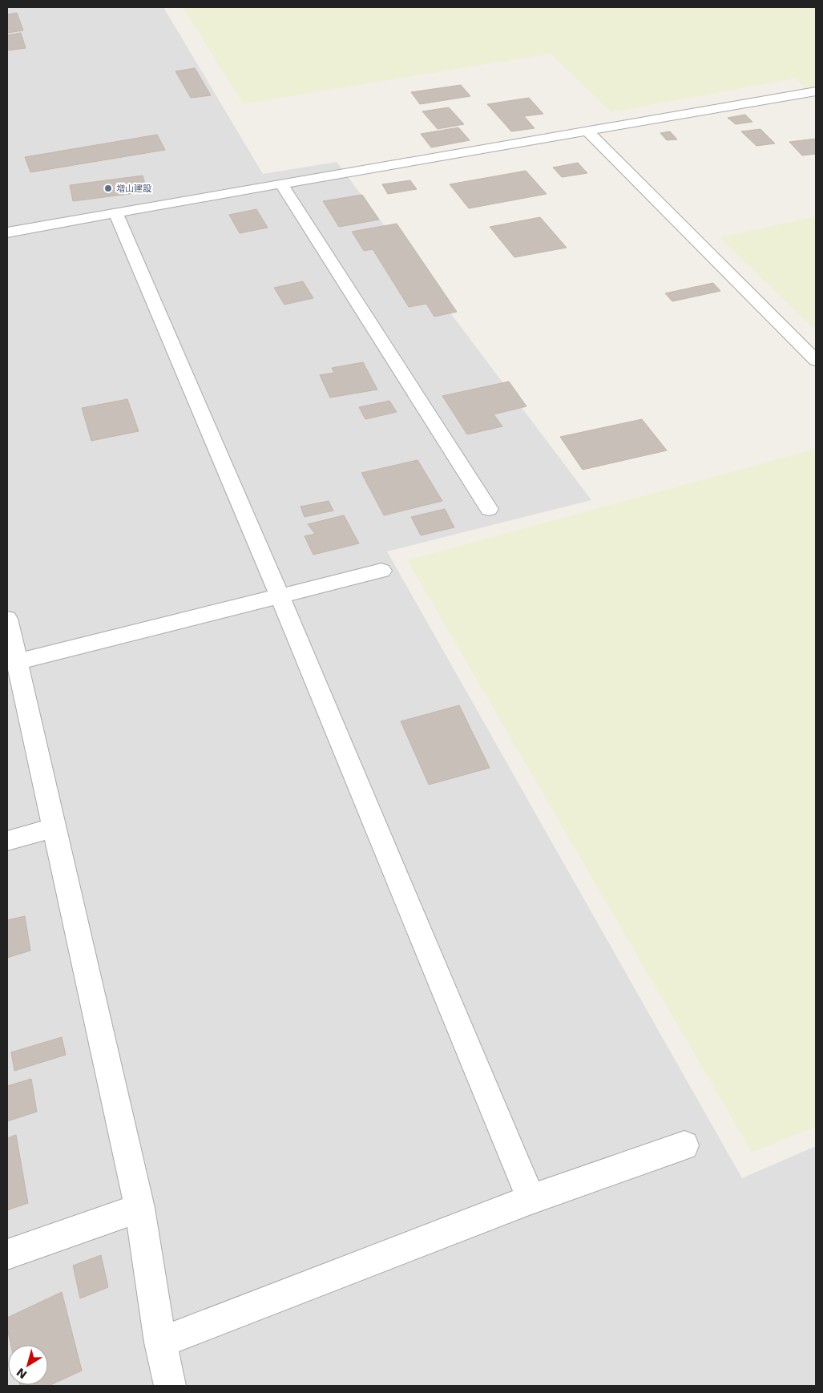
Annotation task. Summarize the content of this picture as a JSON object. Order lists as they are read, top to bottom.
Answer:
{
  "places": ["増山建設"],
  "north": "bottom left"
}
